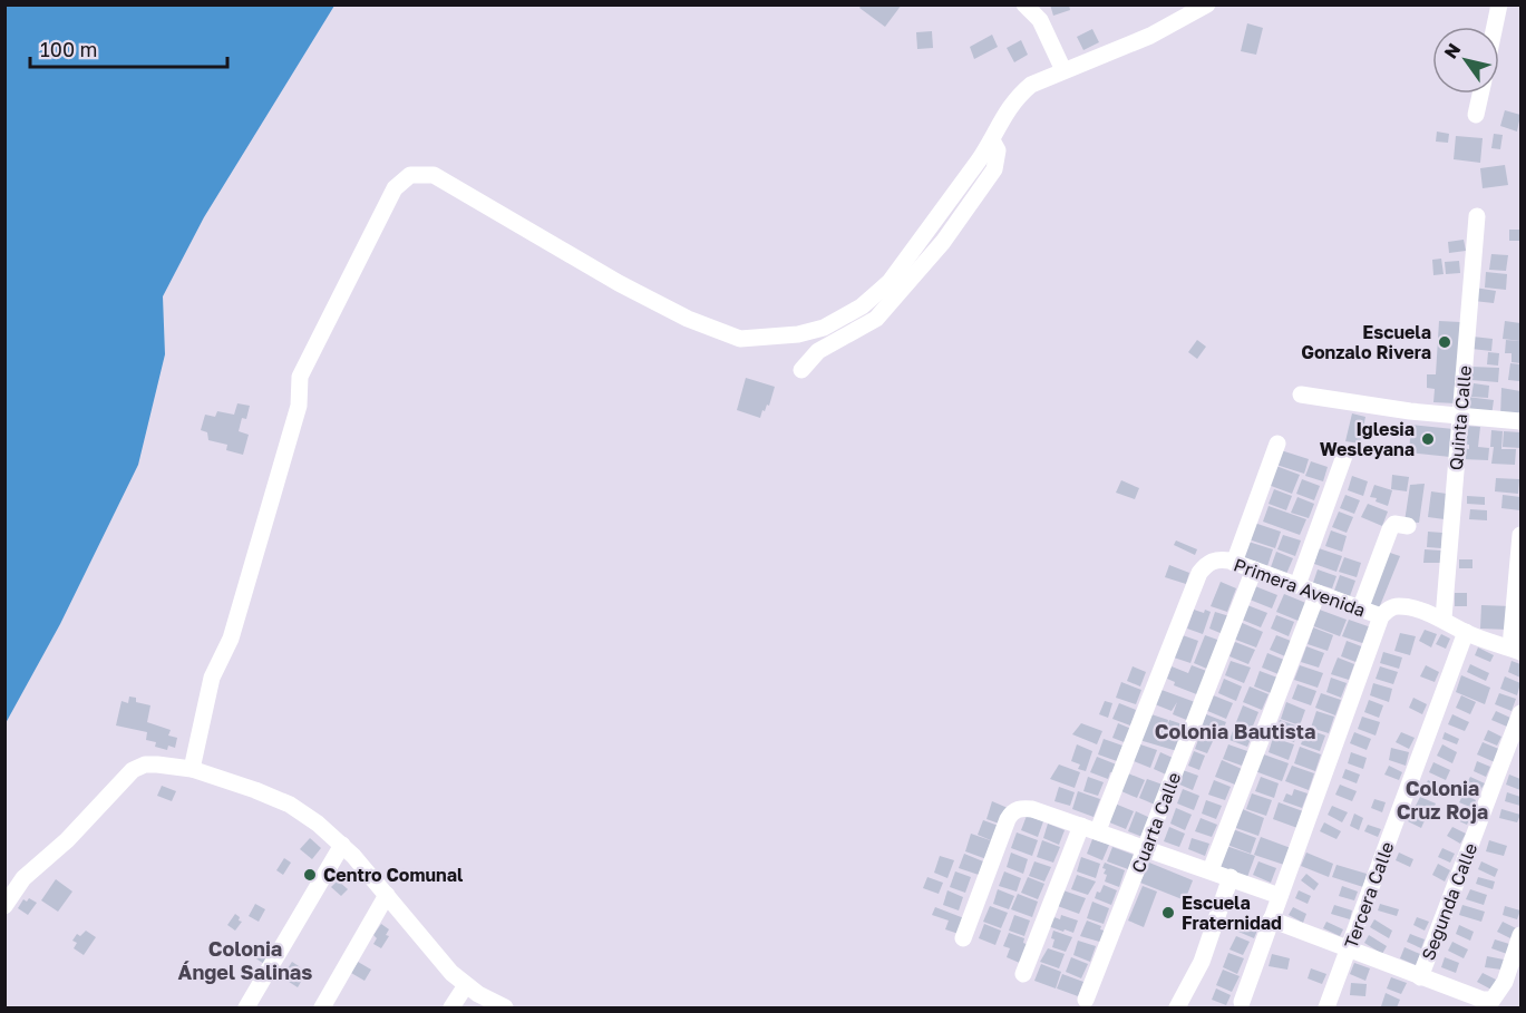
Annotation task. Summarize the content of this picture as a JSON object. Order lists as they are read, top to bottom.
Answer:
{
  "streets": {
    "street": [
      "Quinta Calle",
      "Primera Avenida",
      "Cuarta Calle",
      "Tercera Calle",
      "Segunda Calle"
    ]
  },
  "crossings": [
    ["Primera Avenida", "Cuarta Calle"]
  ],
  "districts": ["Colonia Bautista", "Colonia Cruz Roja", "Colonia Ángel Salinas"],
  "places": [
    "Escuela Gonzalo Rivera",
    "Iglesia Wesleyana",
    "Centro Comunal",
    "Escuela Fraternidad"
  ],
  "scale_bar": "100 m",
  "north": "top left"
}
